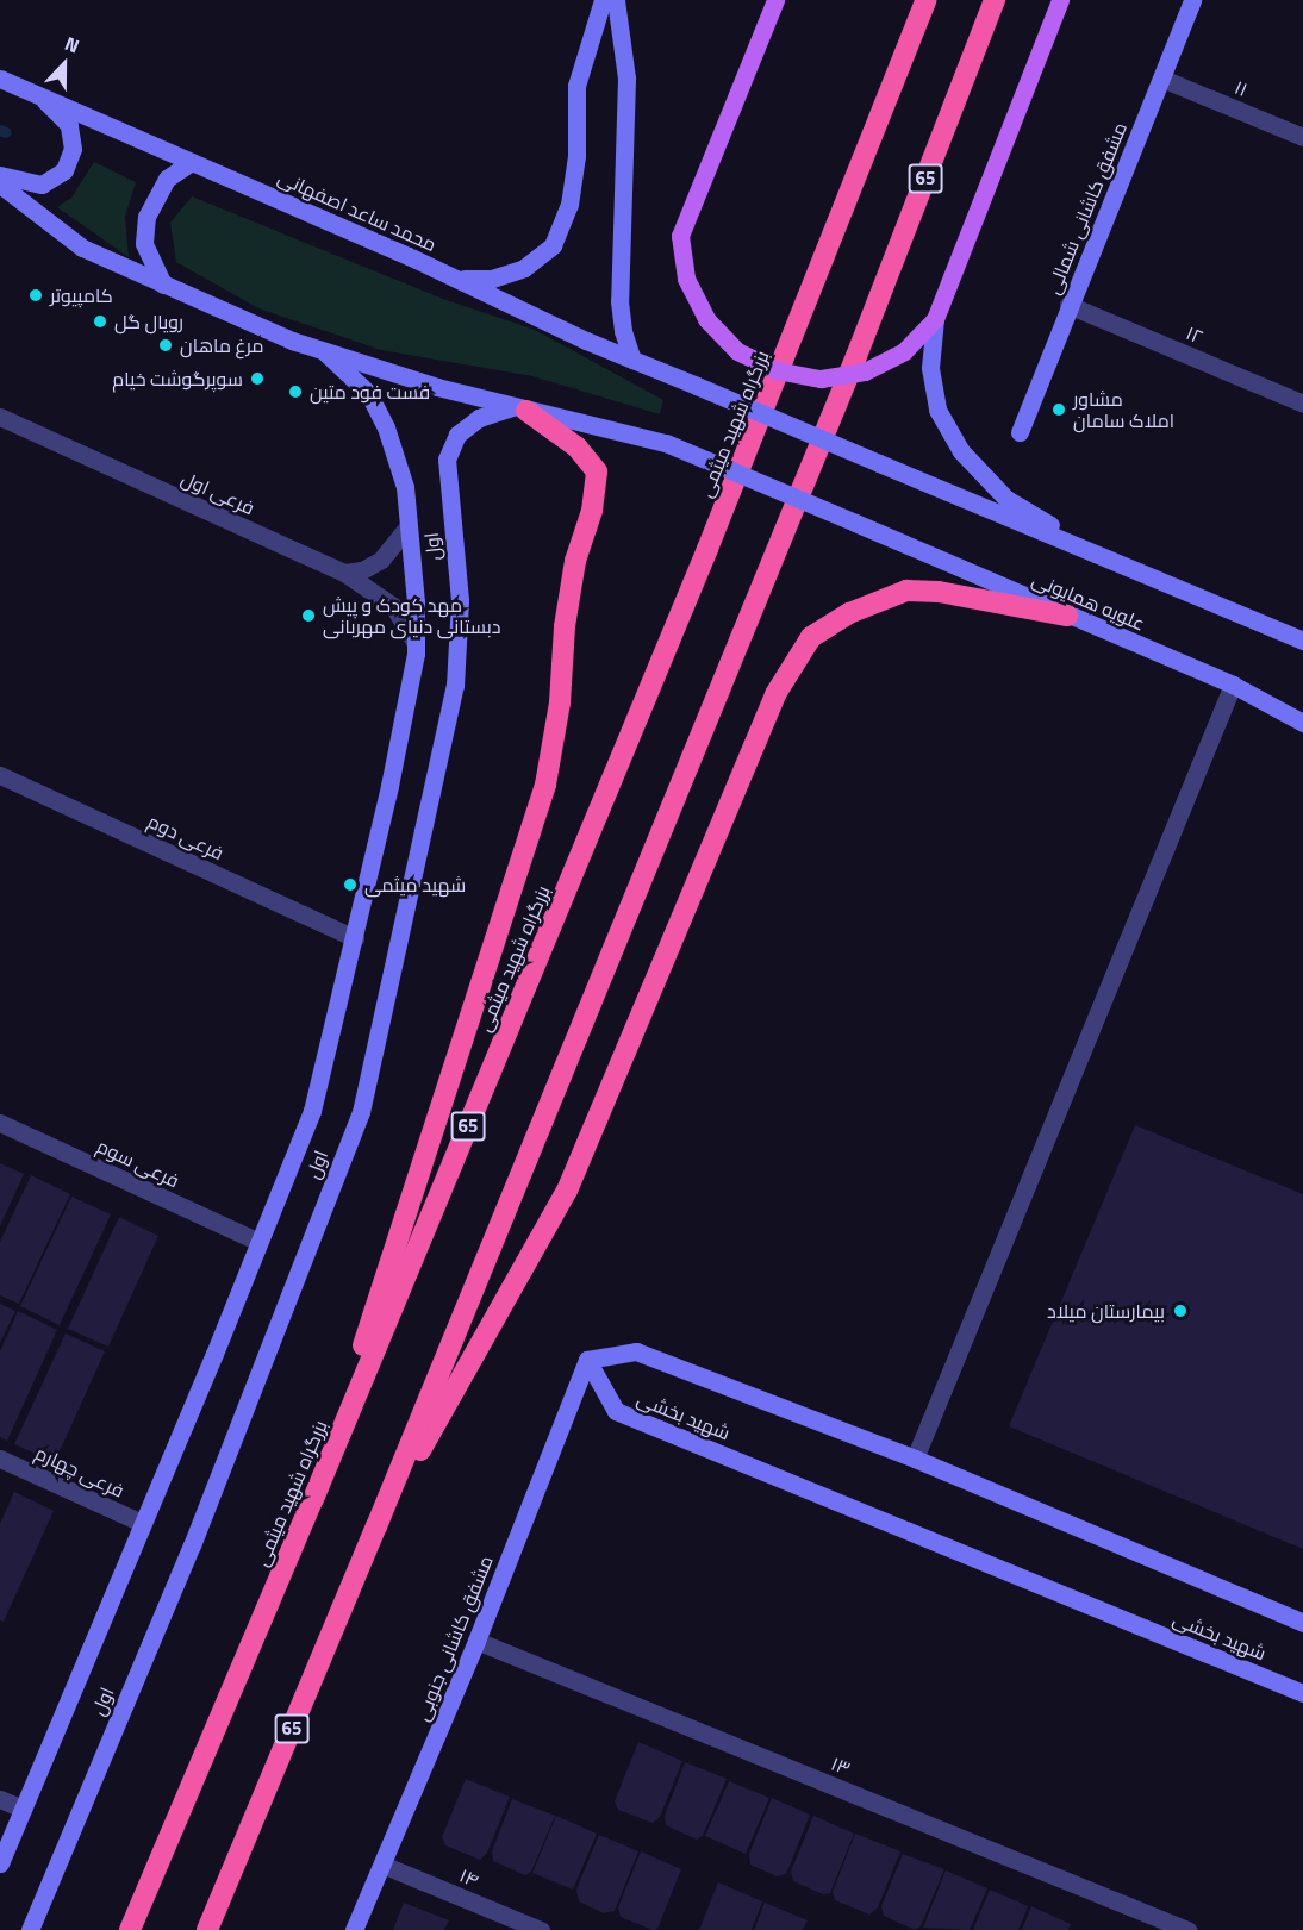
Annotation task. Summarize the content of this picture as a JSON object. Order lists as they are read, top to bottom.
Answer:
{
  "streets": {
    "highway": ["65", "بزرگراه شهید میثمی"],
    "street": [
      "۱۱",
      "مشفق کاشانی شمالی",
      "محمد ساعد اصفهانی",
      "۱۲",
      "فرعی اول",
      "اول",
      "علویه همایونی",
      "فرعی دوم",
      "فرعی سوم",
      "شهید بخشی",
      "فرعی چهارم",
      "مشفق کاشانی جنوبی",
      "۱۳",
      "۱۴"
    ]
  },
  "crossings": [
    ["۱۱", "مشفق کاشانی شمالی"],
    ["مشفق کاشانی شمالی", "۱۲"],
    ["فرعی اول", "اول"],
    ["اول", "علویه همایونی"],
    ["اول", "فرعی دوم"],
    ["اول", "فرعی سوم"],
    ["اول", "فرعی چهارم"],
    ["شهید بخشی", "مشفق کاشانی جنوبی"],
    ["مشفق کاشانی جنوبی", "۱۳"],
    ["مشفق کاشانی جنوبی", "۱۴"]
  ],
  "places": [
    "کامپیوتر",
    "رویال گل",
    "مرغ ماهان",
    "سوپرگوشت خیام",
    "فست فود متین",
    "مشاور املاک سامان",
    "مهد کودک و پیش دبستانی دنیای‌ مهربانی",
    "شهید میثمی",
    "بیمارستان میلاد"
  ],
  "north": "top"
}
